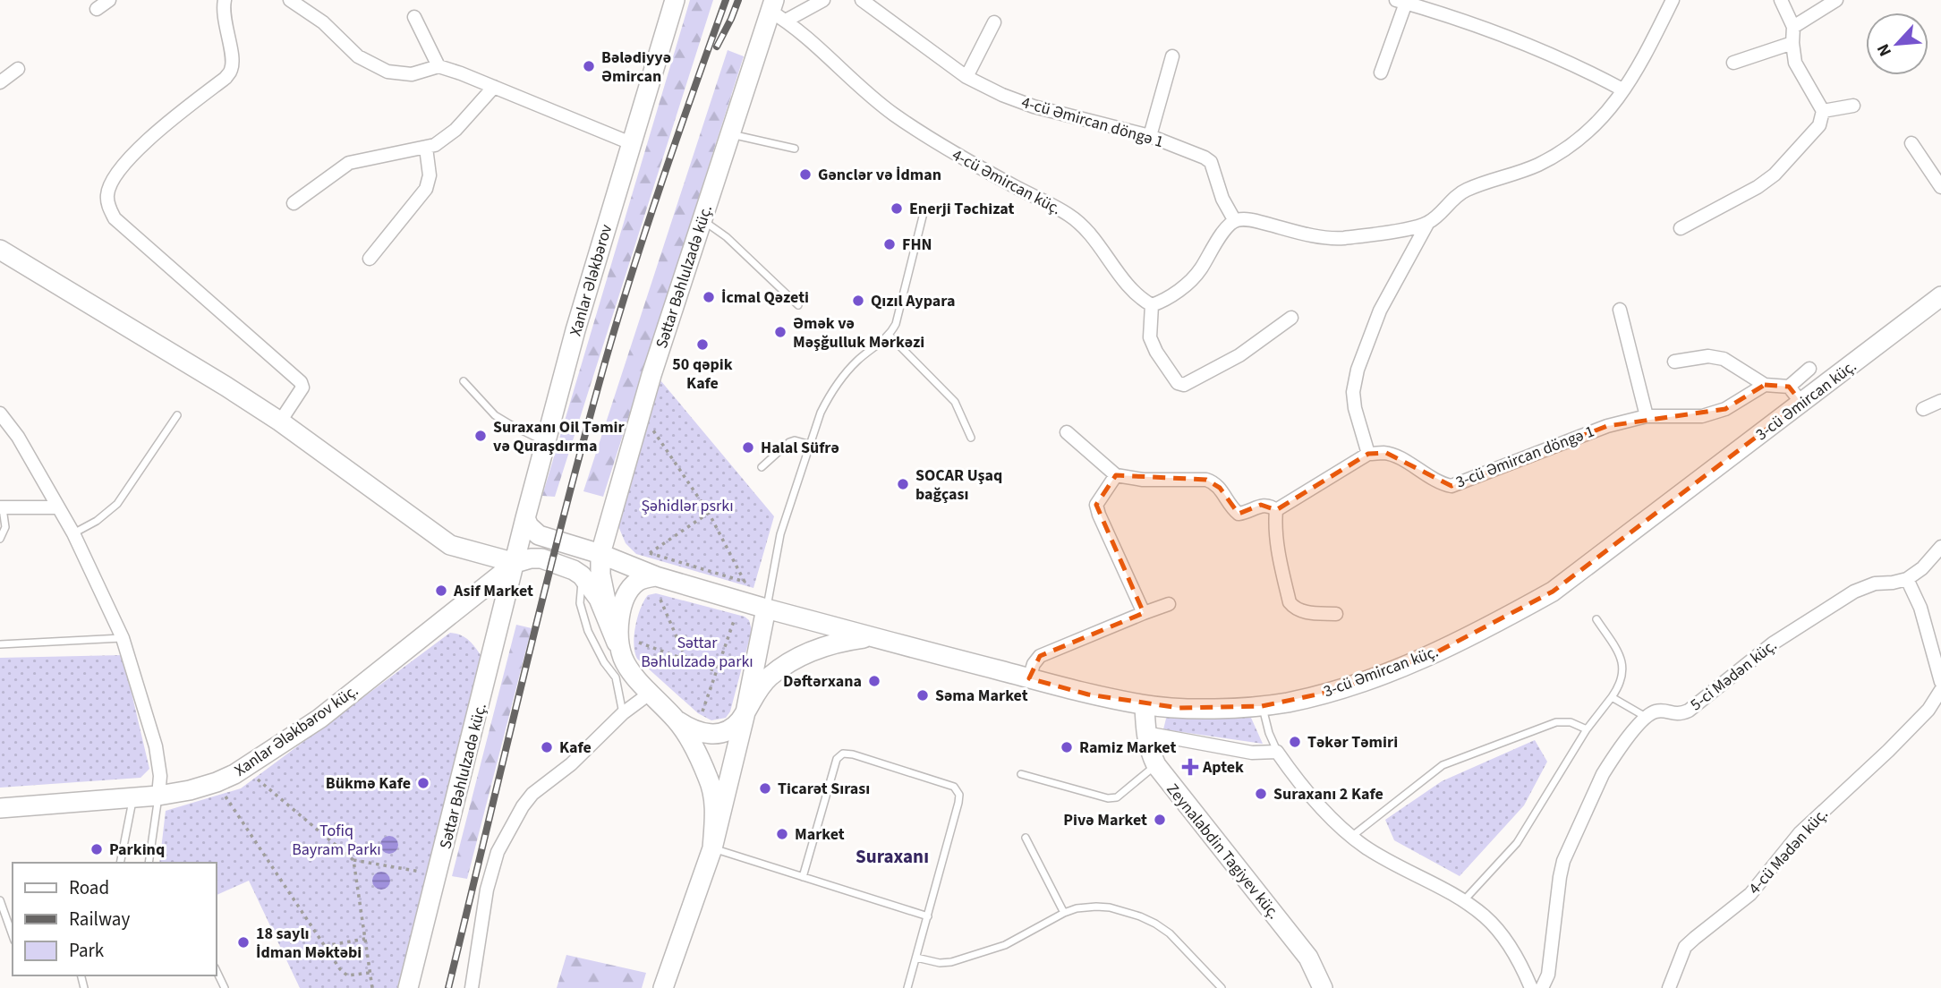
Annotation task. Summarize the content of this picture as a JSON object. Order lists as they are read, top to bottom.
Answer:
{
  "streets": {
    "main road": [
      "Səttar Bəhlulzadə küç.",
      "Xanlar Ələkbərov",
      "3-cü Əmircan küç.",
      "Xanlar Ələkbərov küç.",
      "Zeynalabdin Tagiyev küç."
    ],
    "street": [
      "4-cü Əmircan döngə 1",
      "4-cü Əmircan küç.",
      "3-cü Əmircan döngə 1",
      "5-ci Mədən küç.",
      "4-cü Mədən küç."
    ]
  },
  "crossings": [
    ["4-cü Əmircan küç.", "Səttar Bəhlulzadə küç."],
    ["Səttar Bəhlulzadə küç.", "Xanlar Ələkbərov"],
    ["Səttar Bəhlulzadə küç.", "3-cü Əmircan küç."],
    ["Səttar Bəhlulzadə küç.", "Xanlar Ələkbərov küç."],
    ["Xanlar Ələkbərov", "Xanlar Ələkbərov küç."],
    ["3-cü Əmircan küç.", "Zeynalabdin Tagiyev küç."]
  ],
  "districts": ["Suraxanı"],
  "parks": ["Şəhidlər psrkı", "Səttar Bəhlulzadə parkı", "Tofiq Bayram Parkı"],
  "places": {
    "other": [
      "Bələdiyyə Əmircan",
      "Gənclər və İdman",
      "Enerji Təchizat",
      "FHN",
      "İcmal Qəzeti",
      "Qızıl Aypara",
      "Əmək və Məşğulluk Mərkəzi",
      "50 qəpik Kafe",
      "Suraxanı Oil Təmir və Quraşdırma",
      "Halal Süfrə",
      "SOCAR Uşaq bağçası",
      "Asif Market",
      "Dəftərxana",
      "Səma Market",
      "Təkər Təmiri",
      "Kafe",
      "Ramiz Market",
      "Bükmə Kafe",
      "Ticarət Sırası",
      "Suraxanı 2 Kafe",
      "Pivə Market",
      "Market",
      "Parkinq",
      "18 saylı İdman Məktəbi"
    ],
    "health": ["Aptek"]
  },
  "legend": ["Road", "Railway", "Park"],
  "north": "bottom left"
}
